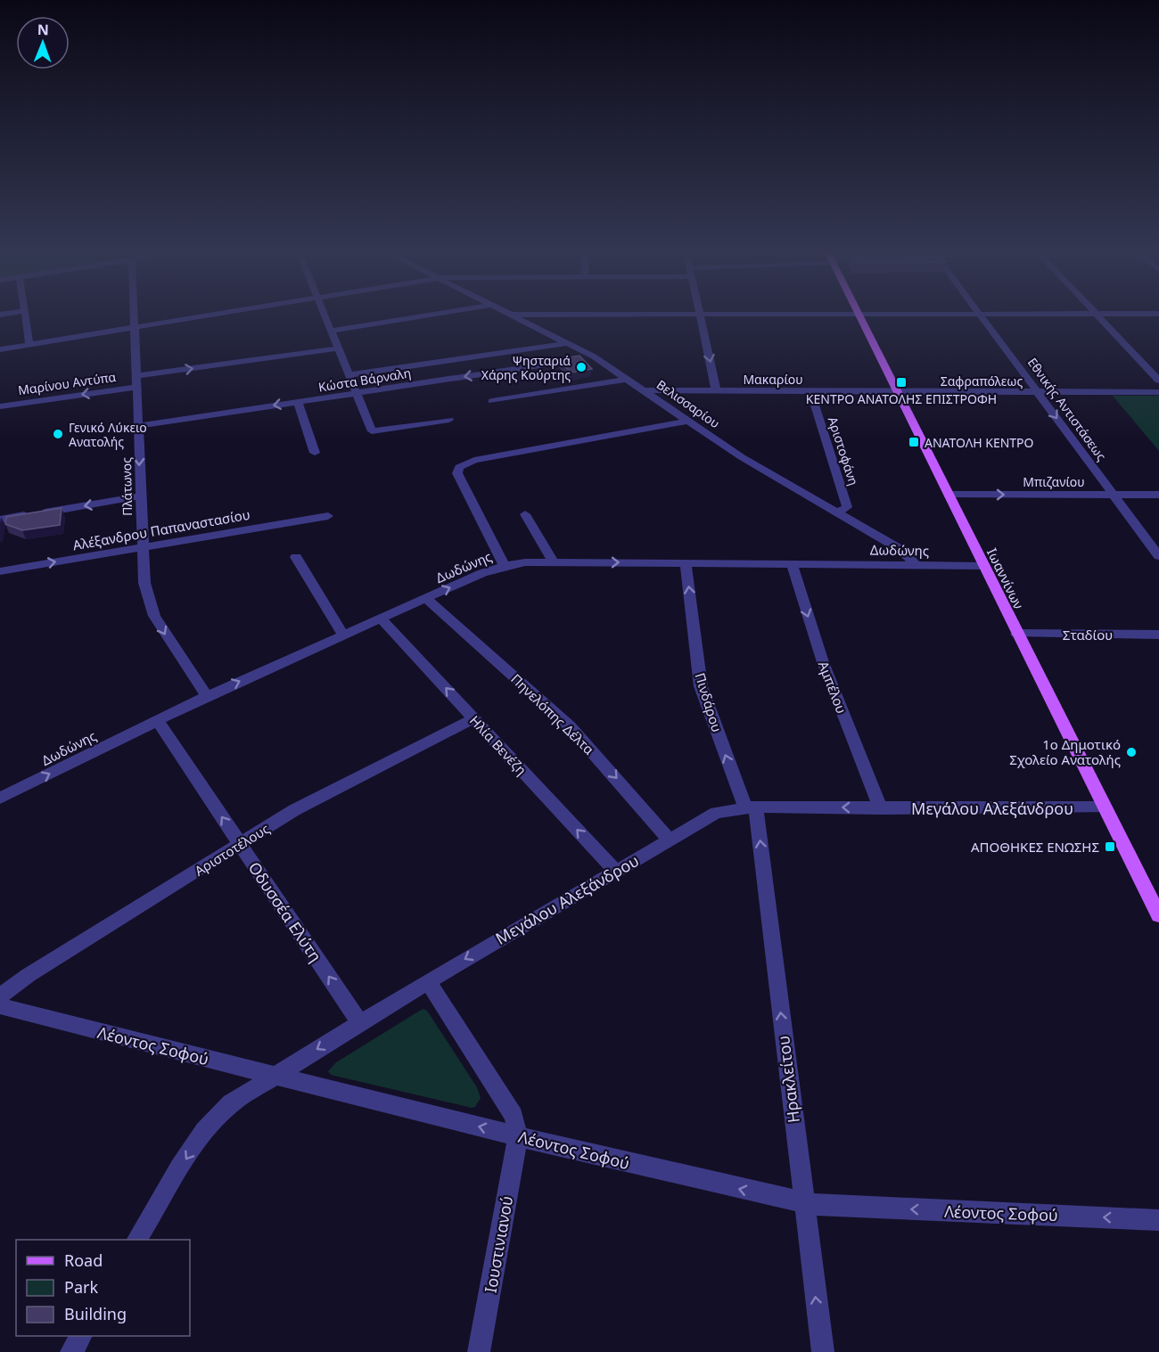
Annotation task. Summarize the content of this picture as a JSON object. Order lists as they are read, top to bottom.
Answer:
{
  "streets": {
    "main road": ["Ιωαννίνων"],
    "street": [
      "Μακαρίου",
      "Κώστα Βάρναλη",
      "Σαφραπόλεως",
      "Μαρίνου Αντύπα",
      "Βελισσαρίου",
      "Εθνικής Αντιστάσεως",
      "Αριστοφάνη",
      "Μπιζανίου",
      "Πλάτωνος",
      "Αλέξανδρου Παπαναστασίου",
      "Δωδώνης",
      "Σταδίου",
      "Αμπέλου",
      "Πινδάρου",
      "Πηνελόπης Δέλτα",
      "Ηλία Βενέζη",
      "Μεγάλου Αλεξάνδρου",
      "Αριστοτέλους",
      "Οδυσσέα Ελύτη",
      "Λέοντος Σοφού",
      "Ηρακλείτου",
      "Ιουστινιανού"
    ]
  },
  "crossings": [
    ["Μακαρίου", "Σαφραπόλεως"],
    ["Μακαρίου", "Βελισσαρίου"],
    ["Μακαρίου", "Αριστοφάνη"],
    ["Μακαρίου", "Ιωαννίνων"],
    ["Κώστα Βάρναλη", "Βελισσαρίου"],
    ["Κώστα Βάρναλη", "Πλάτωνος"],
    ["Σαφραπόλεως", "Εθνικής Αντιστάσεως"],
    ["Σαφραπόλεως", "Ιωαννίνων"],
    ["Μαρίνου Αντύπα", "Πλάτωνος"],
    ["Βελισσαρίου", "Αριστοφάνη"],
    ["Βελισσαρίου", "Δωδώνης"],
    ["Εθνικής Αντιστάσεως", "Μπιζανίου"],
    ["Μπιζανίου", "Ιωαννίνων"],
    ["Πλάτωνος", "Αλέξανδρου Παπαναστασίου"],
    ["Πλάτωνος", "Δωδώνης"],
    ["Δωδώνης", "Ιωαννίνων"],
    ["Δωδώνης", "Αμπέλου"],
    ["Δωδώνης", "Πινδάρου"],
    ["Δωδώνης", "Πηνελόπης Δέλτα"],
    ["Δωδώνης", "Ηλία Βενέζη"],
    ["Δωδώνης", "Οδυσσέα Ελύτη"],
    ["Ιωαννίνων", "Σταδίου"],
    ["Ιωαννίνων", "Μεγάλου Αλεξάνδρου"],
    ["Αμπέλου", "Μεγάλου Αλεξάνδρου"],
    ["Πινδάρου", "Μεγάλου Αλεξάνδρου"],
    ["Πινδάρου", "Ηρακλείτου"],
    ["Πηνελόπης Δέλτα", "Μεγάλου Αλεξάνδρου"],
    ["Ηλία Βενέζη", "Μεγάλου Αλεξάνδρου"],
    ["Ηλία Βενέζη", "Αριστοτέλους"],
    ["Μεγάλου Αλεξάνδρου", "Οδυσσέα Ελύτη"],
    ["Μεγάλου Αλεξάνδρου", "Λέοντος Σοφού"],
    ["Μεγάλου Αλεξάνδρου", "Ηρακλείτου"],
    ["Αριστοτέλους", "Οδυσσέα Ελύτη"],
    ["Λέοντος Σοφού", "Ηρακλείτου"],
    ["Λέοντος Σοφού", "Ιουστινιανού"]
  ],
  "one_way": [
    "Μπιζανίου",
    "Πλάτωνος",
    "Δωδώνης",
    "Αμπέλου",
    "Πινδάρου",
    "Πηνελόπης Δέλτα",
    "Ηλία Βενέζη",
    "Μεγάλου Αλεξάνδρου",
    "Οδυσσέα Ελύτη",
    "Λέοντος Σοφού",
    "Ηρακλείτου"
  ],
  "places": {
    "other": ["Ψησταριά Χάρης Κούρτης", "Γενικό Λύκειο Ανατολής", "1ο Δημοτικό Σχολείο Ανατολής"],
    "transit": ["ΚΕΝΤΡΟ ΑΝΑΤΟΛΗΣ ΕΠΙΣΤΡΟΦΗ", "ΑΝΑΤΟΛΗ ΚΕΝΤΡΟ", "ΑΠΟΘΗΚΕΣ ΕΝΩΣΗΣ"]
  },
  "legend": ["Road", "Park", "Building"],
  "north": "top"
}
